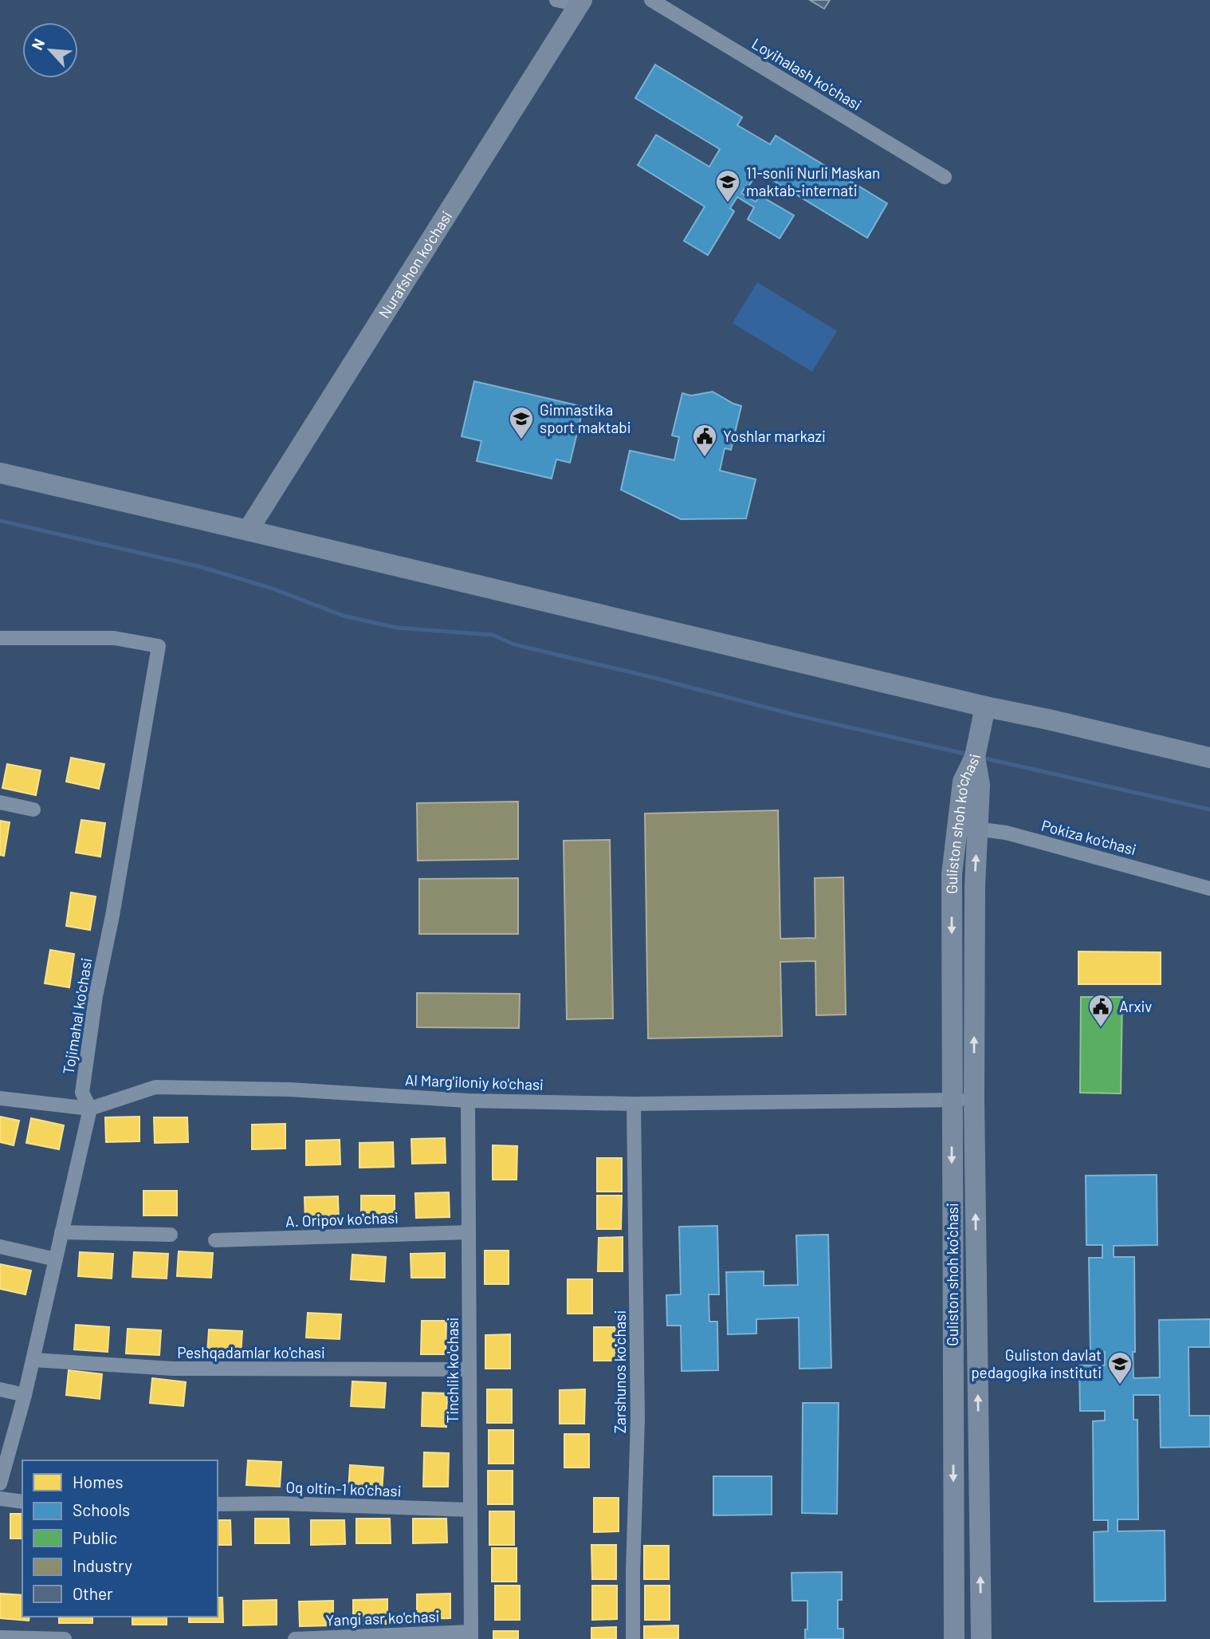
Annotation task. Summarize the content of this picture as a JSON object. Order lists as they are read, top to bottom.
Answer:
{
  "streets": {
    "main road": ["Nurafshon ko'chasi", "Guliston shoh ko'chasi"],
    "street": [
      "Loyihalash ko'chasi",
      "Pokiza ko'chasi",
      "Tojimahal ko'chasi",
      "Al Marg'iloniy ko'chasi",
      "A. Oripov ko'chasi",
      "Peshqadamlar ko'chasi",
      "Tinchlik ko'chasi",
      "Zarshunos ko'chasi",
      "Oq oltin-1 ko'chasi",
      "Yangi asr ko'chasi"
    ]
  },
  "crossings": [
    ["Guliston shoh ko'chasi", "Pokiza ko'chasi"],
    ["Guliston shoh ko'chasi", "Al Marg'iloniy ko'chasi"],
    ["Tojimahal ko'chasi", "Al Marg'iloniy ko'chasi"],
    ["Tojimahal ko'chasi", "Peshqadamlar ko'chasi"],
    ["Al Marg'iloniy ko'chasi", "Tinchlik ko'chasi"],
    ["Al Marg'iloniy ko'chasi", "Zarshunos ko'chasi"],
    ["A. Oripov ko'chasi", "Tinchlik ko'chasi"],
    ["Peshqadamlar ko'chasi", "Tinchlik ko'chasi"],
    ["Tinchlik ko'chasi", "Oq oltin-1 ko'chasi"],
    ["Tinchlik ko'chasi", "Yangi asr ko'chasi"]
  ],
  "places": {
    "school or university": ["11-sonli Nurli Maskan maktab-internati", "Gimnastika sport maktabi", "Guliston davlat pedagogika instituti"],
    "public building": ["Yoshlar markazi", "Arxiv"]
  },
  "legend": [
    "Homes",
    "Schools",
    "Public",
    "Industry",
    "Other"
  ],
  "north": "top left"
}
